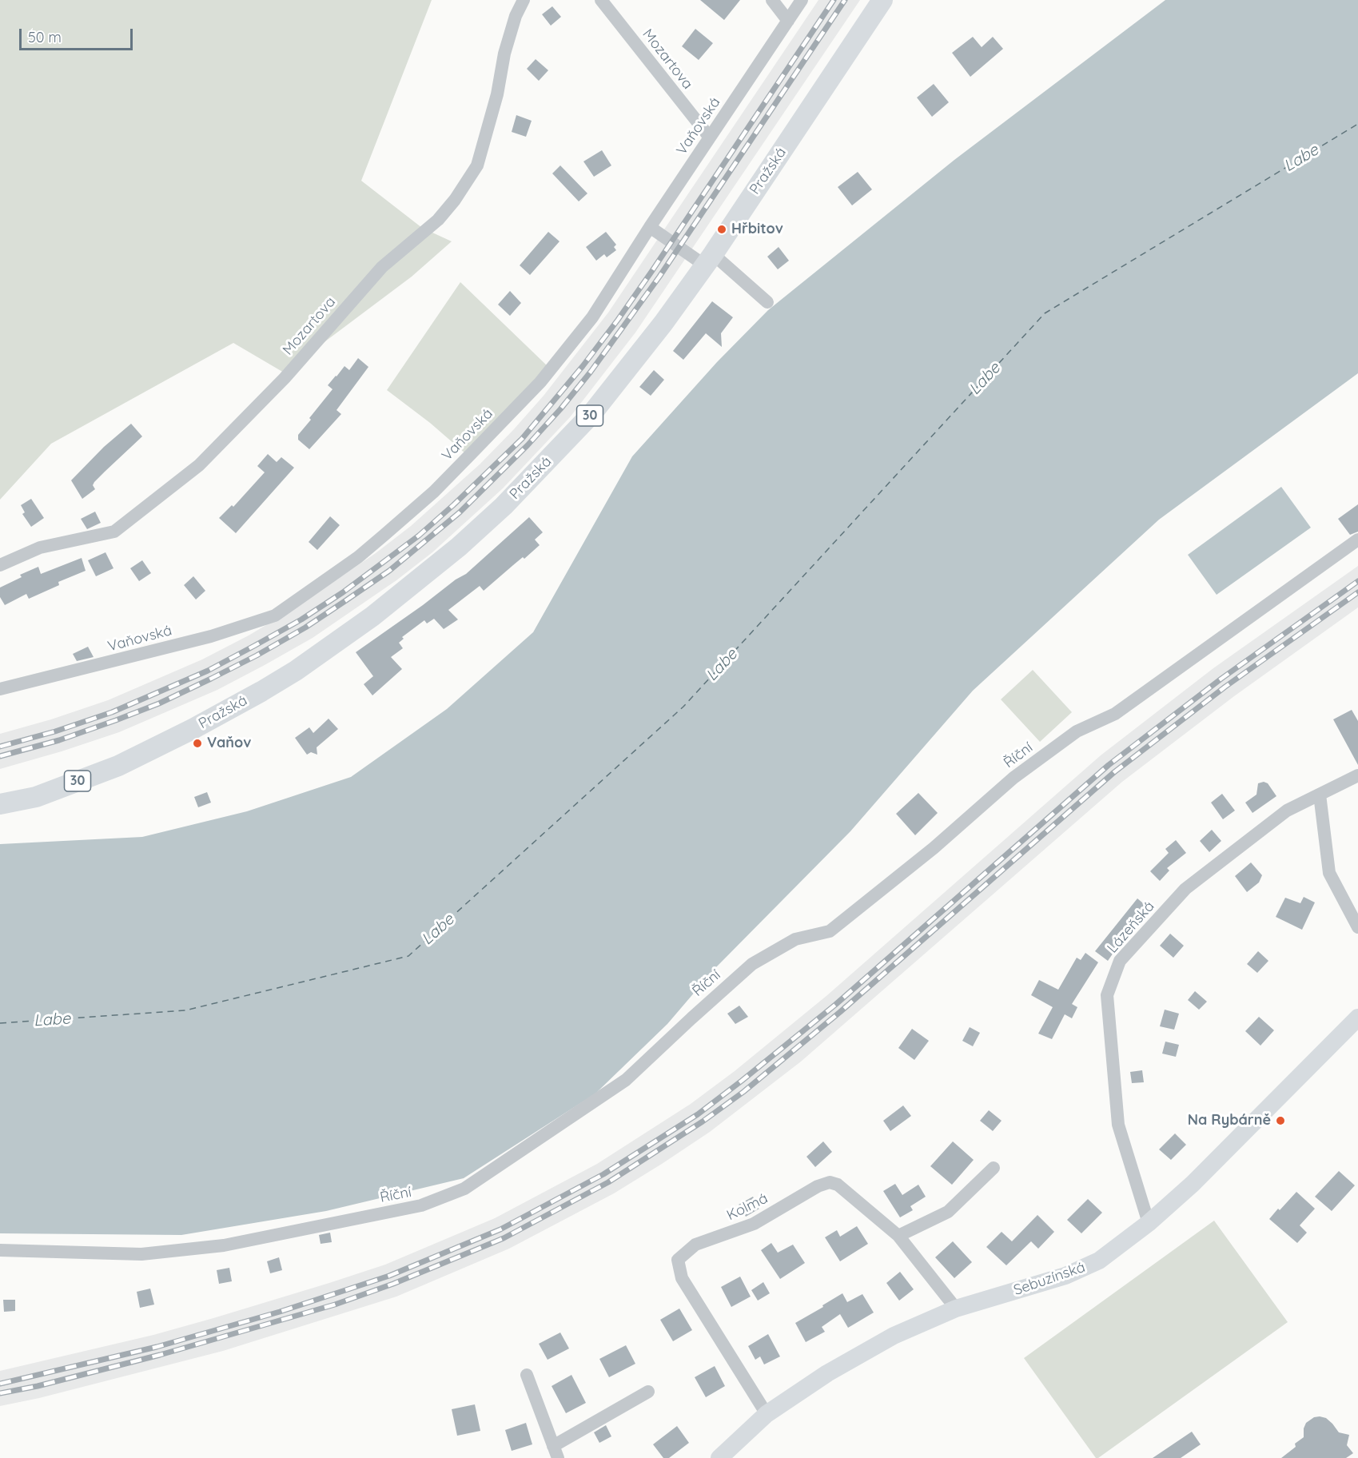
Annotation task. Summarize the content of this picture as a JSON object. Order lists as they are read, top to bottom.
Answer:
{
  "streets": {
    "main road": ["Pražská", "30", "Sebuzínská"],
    "street": [
      "Mozartova",
      "Vaňovská",
      "Říční",
      "Lázeňská",
      "Kolmá"
    ]
  },
  "crossings": [
    ["Mozartova", "Vaňovská"],
    ["Lázeňská", "Sebuzínská"],
    ["Kolmá", "Sebuzínská"]
  ],
  "water": ["Labe"],
  "places": ["Hřbitov", "Vaňov", "Na Rybárně"],
  "scale_bar": "50 m"
}
